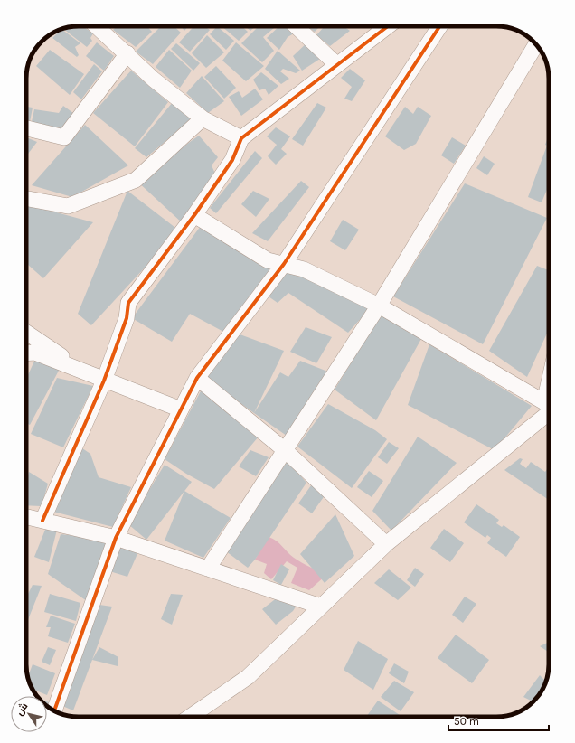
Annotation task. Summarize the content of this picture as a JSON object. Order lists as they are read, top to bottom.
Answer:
{
  "scale_bar": "50 m",
  "north": "top left"
}
